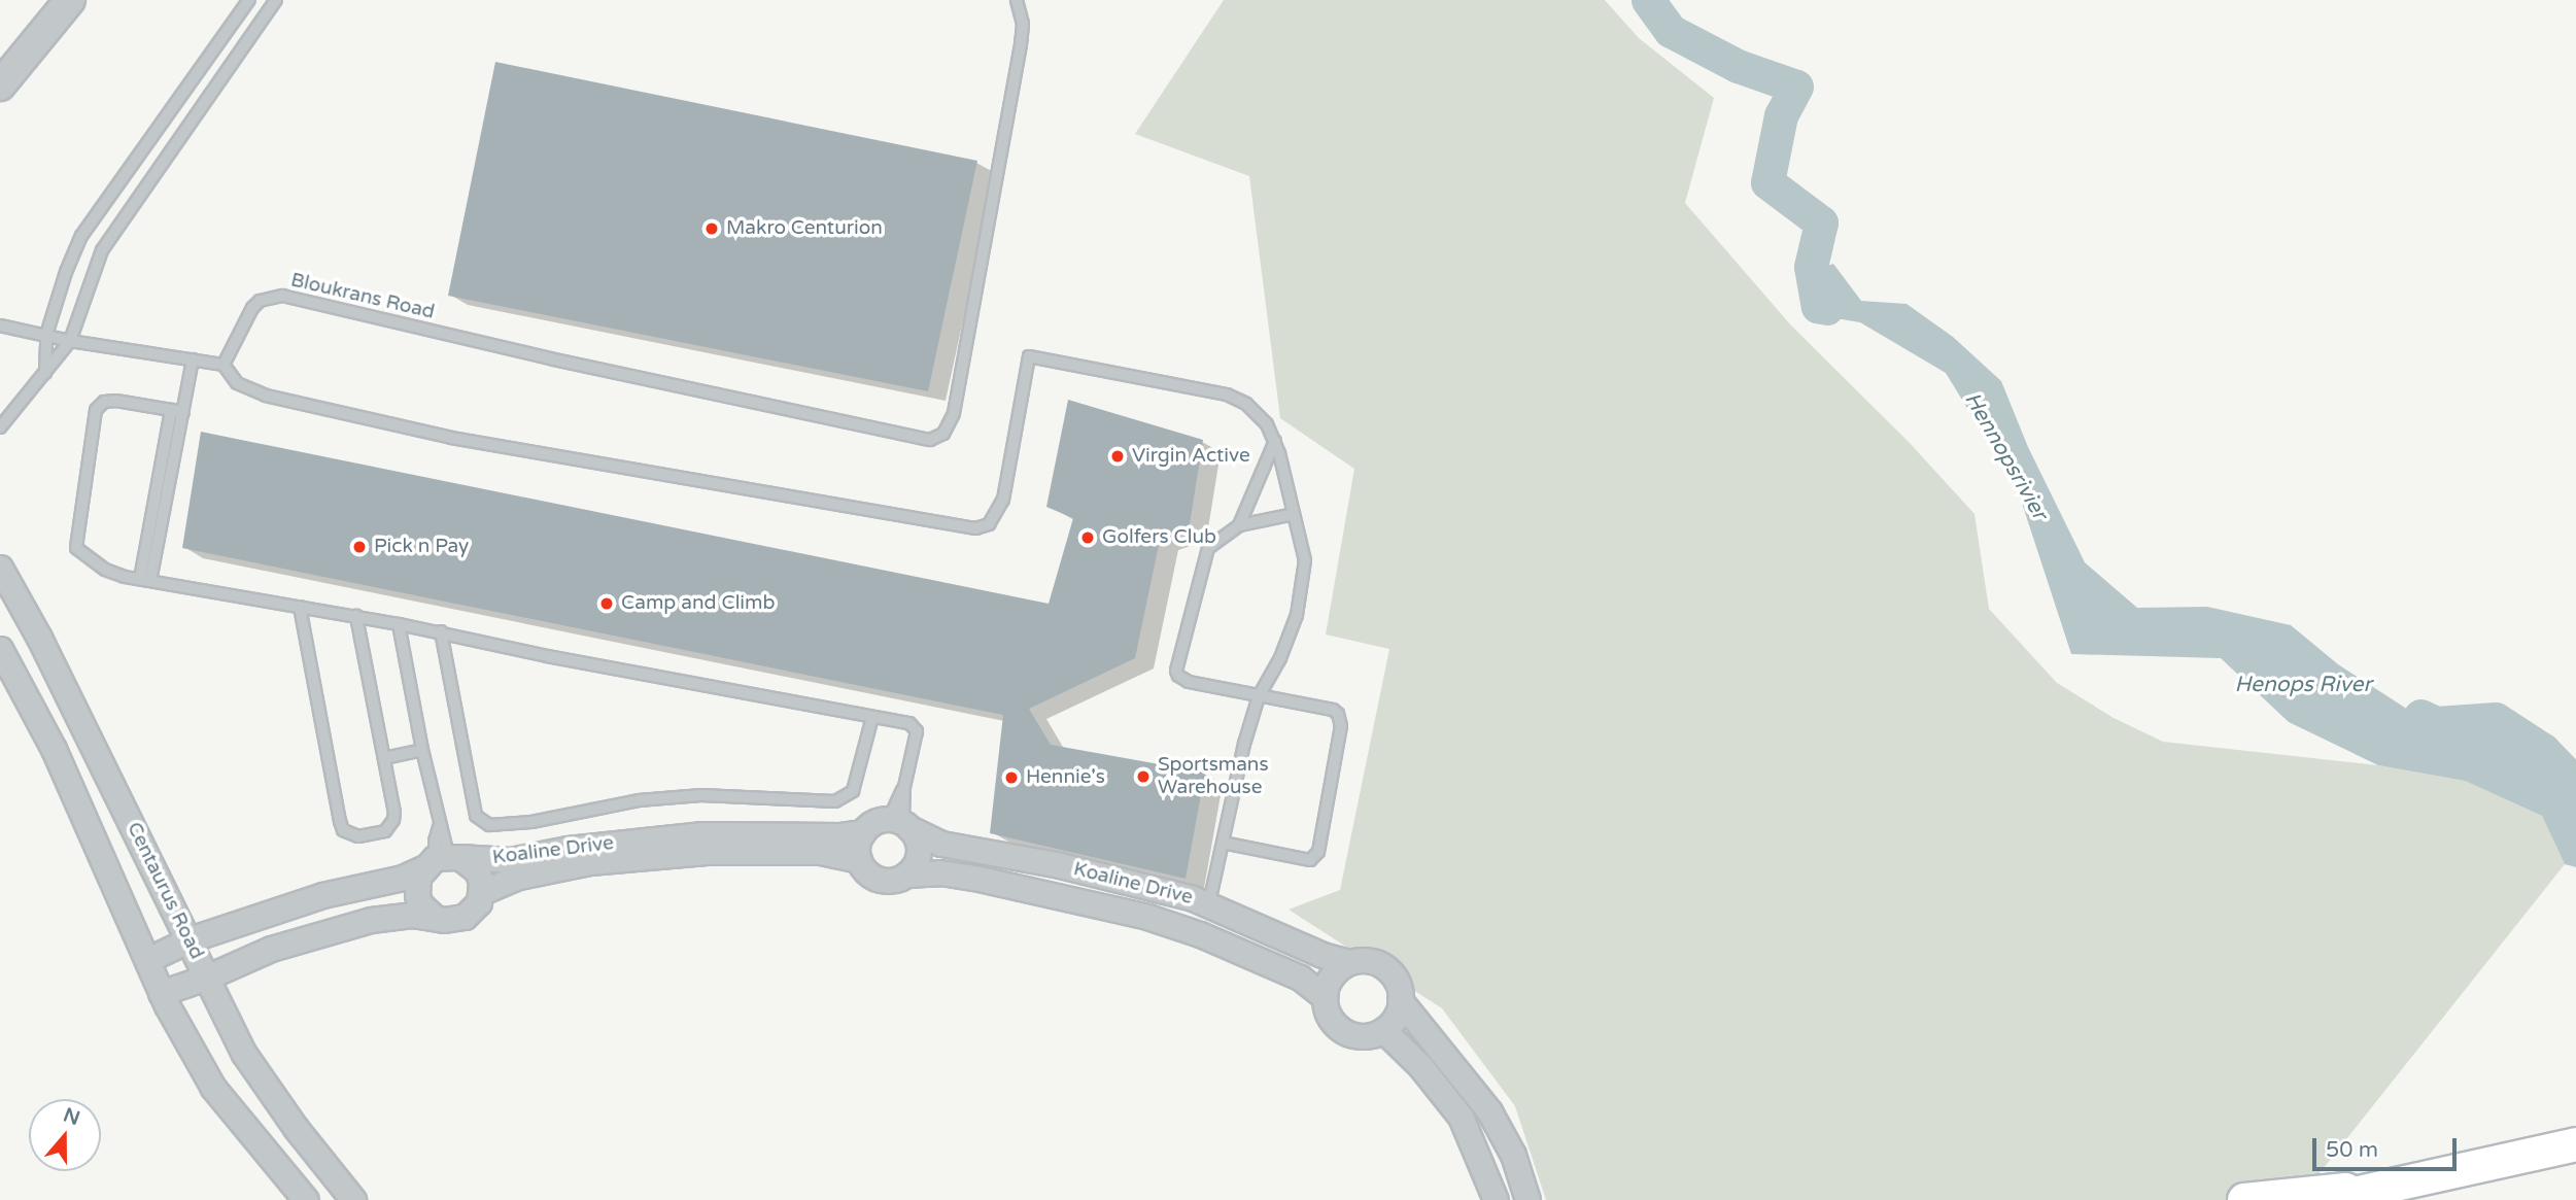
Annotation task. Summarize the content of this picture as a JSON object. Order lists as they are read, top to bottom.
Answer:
{
  "streets": {
    "street": ["Koaline Drive", "Centaurus Road"],
    "lane": ["Bloukrans Road"]
  },
  "crossings": [
    ["Koaline Drive", "Centaurus Road"]
  ],
  "water": ["Hennopsrivier", "Henops River"],
  "places": [
    "Makro Centurion",
    "Virgin Active",
    "Golfers Club",
    "Pick n Pay",
    "Camp and Climb",
    "Sportsmans Warehouse",
    "Hennie's"
  ],
  "scale_bar": "50 m",
  "north": "top"
}
